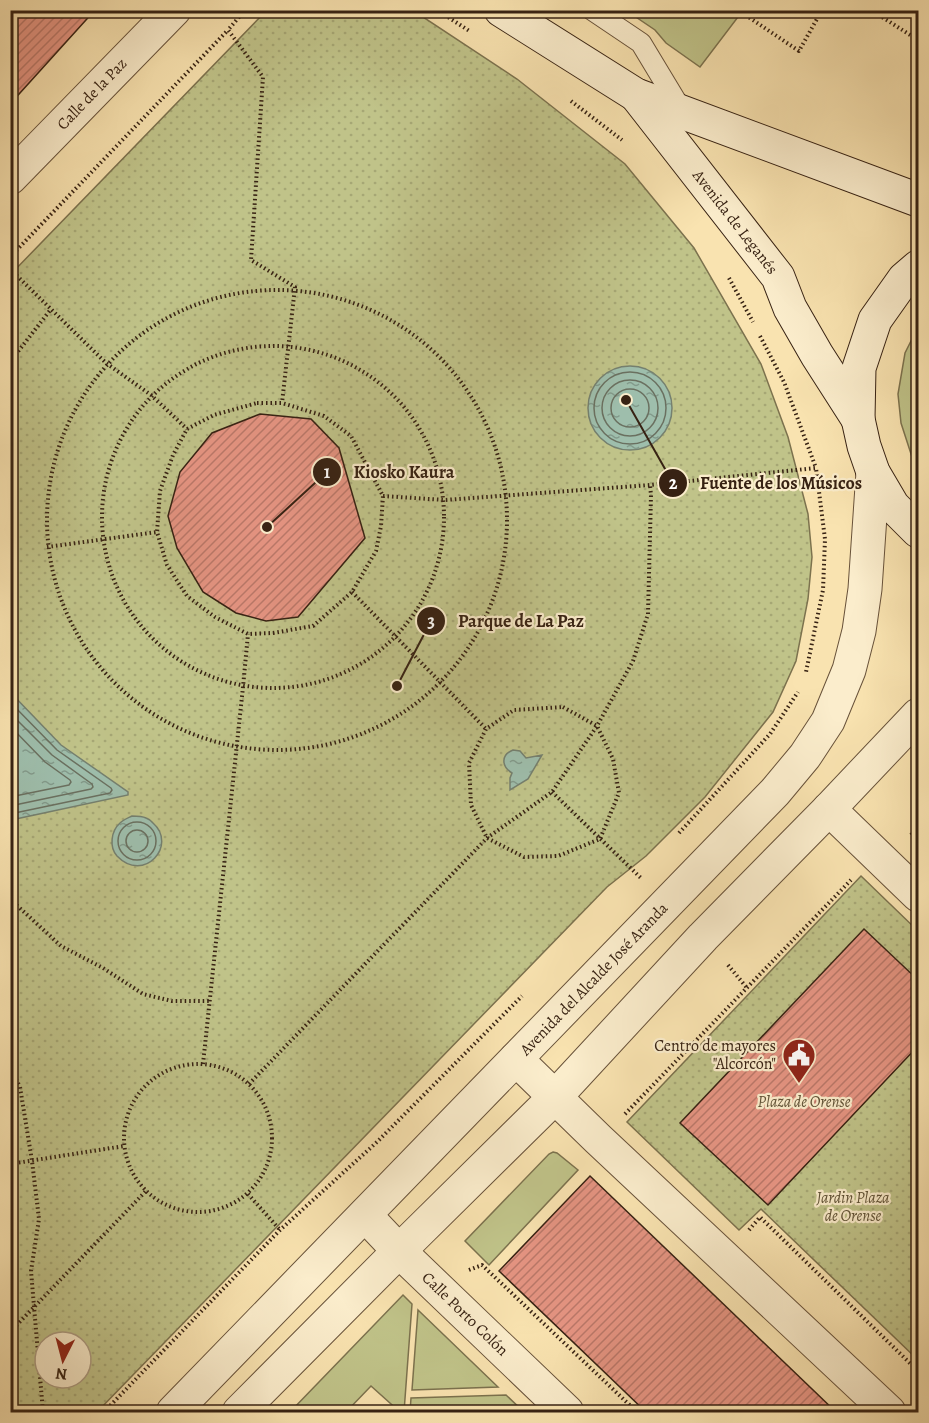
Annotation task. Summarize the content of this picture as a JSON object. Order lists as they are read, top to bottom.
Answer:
{
  "streets": {
    "street": [
      "Calle de la Paz",
      "Avenida de Leganés",
      "Avenida del Alcalde José Aranda",
      "Calle Porto Colón"
    ]
  },
  "crossings": [
    ["Avenida del Alcalde José Aranda", "Calle Porto Colón"]
  ],
  "parks": ["Plaza de Orense", "Jardin Plaza de Orense"],
  "places": {
    "other": ["Fuente de los Músicos", "Kiosko Kaura", "Parque de La Paz"],
    "public building": ["Centro de mayores \"Alcorcón\""]
  },
  "north": "bottom"
}
